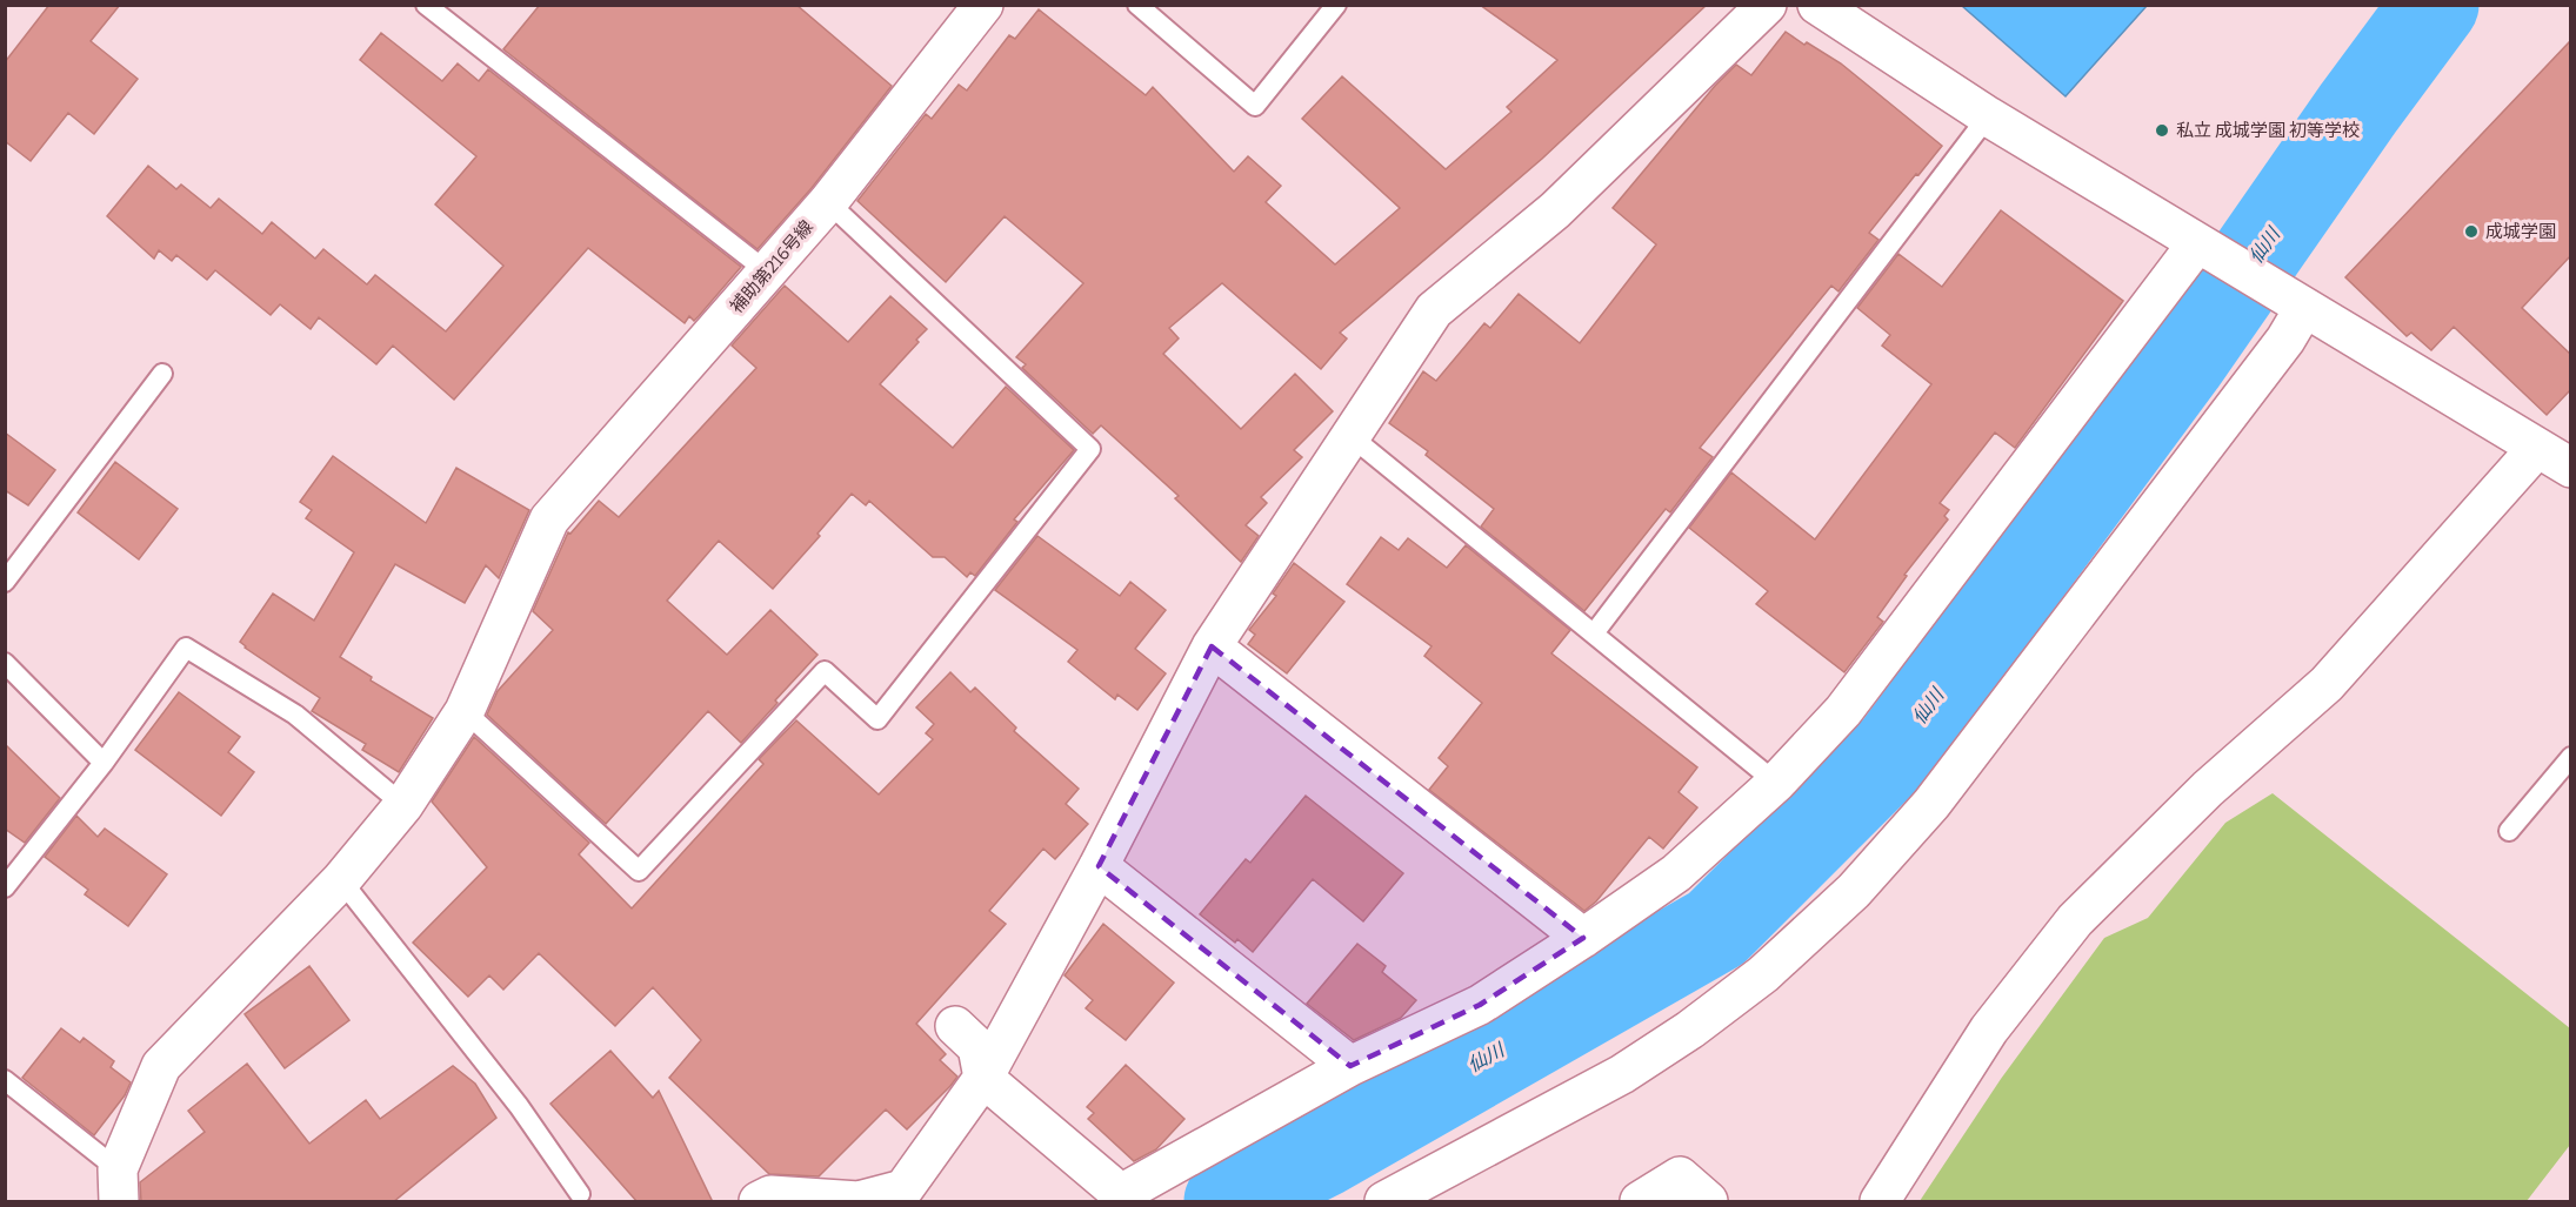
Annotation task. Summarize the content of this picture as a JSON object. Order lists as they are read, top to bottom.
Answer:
{
  "streets": {
    "street": ["補助第216号線"]
  },
  "water": ["仙川"],
  "places": ["私立 成城学園 初等学校", "成城学園"]
}
